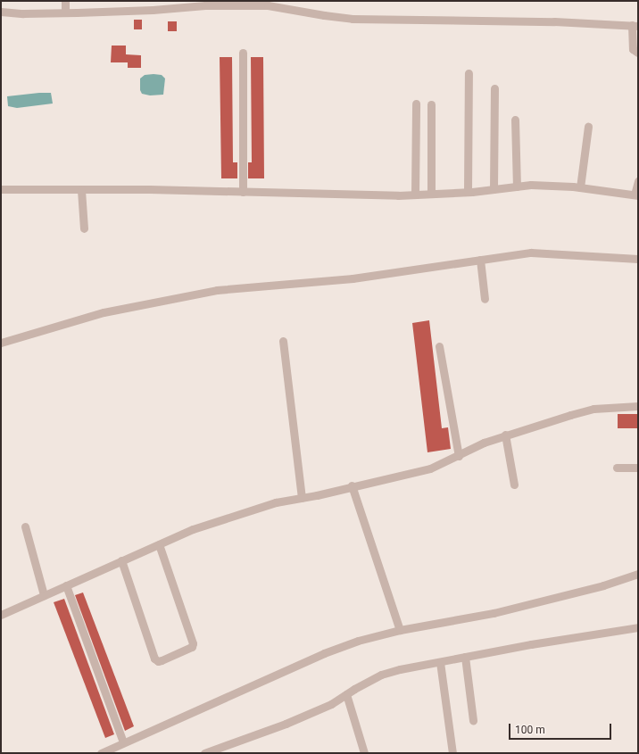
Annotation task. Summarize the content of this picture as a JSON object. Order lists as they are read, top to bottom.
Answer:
{
  "scale_bar": "100 m"
}
